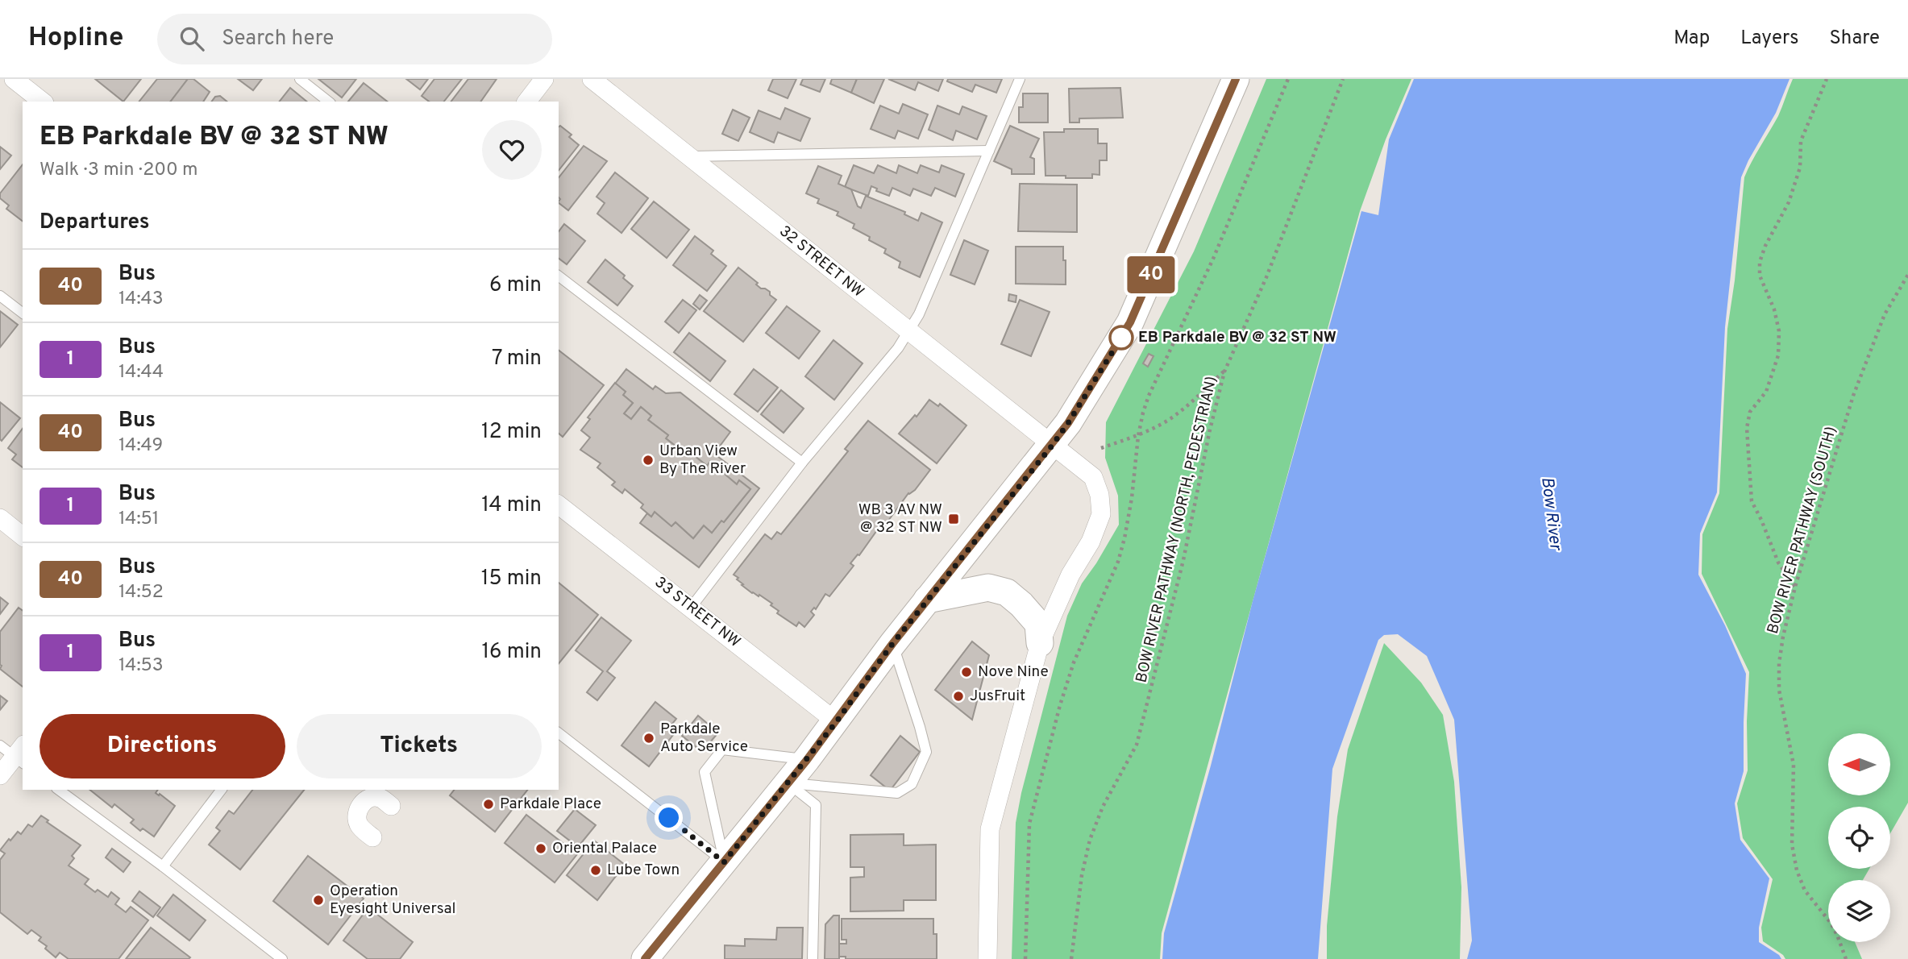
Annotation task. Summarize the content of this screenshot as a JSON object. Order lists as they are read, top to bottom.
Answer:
{
  "streets": {
    "street": ["32 STREET NW", "33 STREET NW"],
    "path": ["BOW RIVER PATHWAY (NORTH, PEDESTRIAN)", "BOW RIVER PATHWAY (SOUTH)"]
  },
  "water": ["Bow River"],
  "places": {
    "other": [
      "EB Parkdale BV @ 32 ST NW",
      "Urban View By The River",
      "Nove Nine",
      "JusFruit",
      "Parkdale Auto Service",
      "Parkdale Place",
      "Oriental Palace",
      "Lube Town",
      "Operation Eyesight Universal"
    ],
    "transit": ["WB 3 AV NW @ 32 ST NW"]
  },
  "lines": ["bus line 40"],
  "north": "left",
  "page": {
    "header": "Hopline",
    "search": "Search here",
    "nav": ["Map", "Layers", "Share"],
    "on_map": "40",
    "heading": [
      ["EB Parkdale BV @ 32 ST NW", "Walk · 3 min · 200 m"],
      "Departures"
    ],
    "list": [
      {
        "mark": "40",
        "name": "Bus",
        "note": "14:43",
        "value": "6 min"
      },
      {
        "mark": "1",
        "name": "Bus",
        "note": "14:44",
        "value": "7 min"
      },
      {
        "mark": "40",
        "name": "Bus",
        "note": "14:49",
        "value": "12 min"
      },
      {
        "mark": "1",
        "name": "Bus",
        "note": "14:51",
        "value": "14 min"
      },
      {
        "mark": "40",
        "name": "Bus",
        "note": "14:52",
        "value": "15 min"
      },
      {
        "mark": "1",
        "name": "Bus",
        "note": "14:53",
        "value": "16 min"
      }
    ],
    "buttons": ["Directions", "Tickets"]
  }
}
